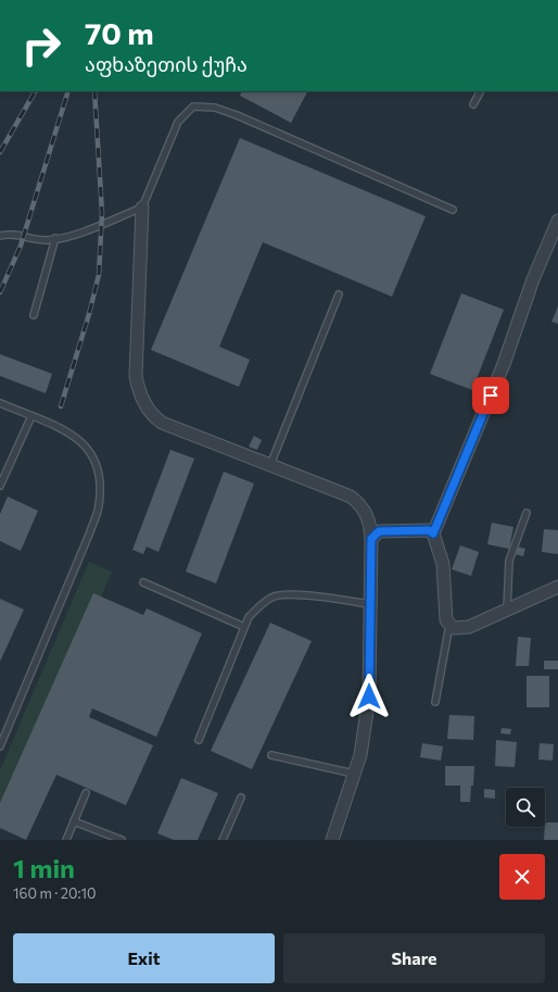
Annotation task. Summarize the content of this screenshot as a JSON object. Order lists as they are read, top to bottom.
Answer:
{
  "page": {
    "turn": ["70 m", "აფხაზეთის ქუჩა"],
    "heading": ["1 min", "160 m · 20:10"],
    "buttons": ["Exit", "Share"]
  }
}
